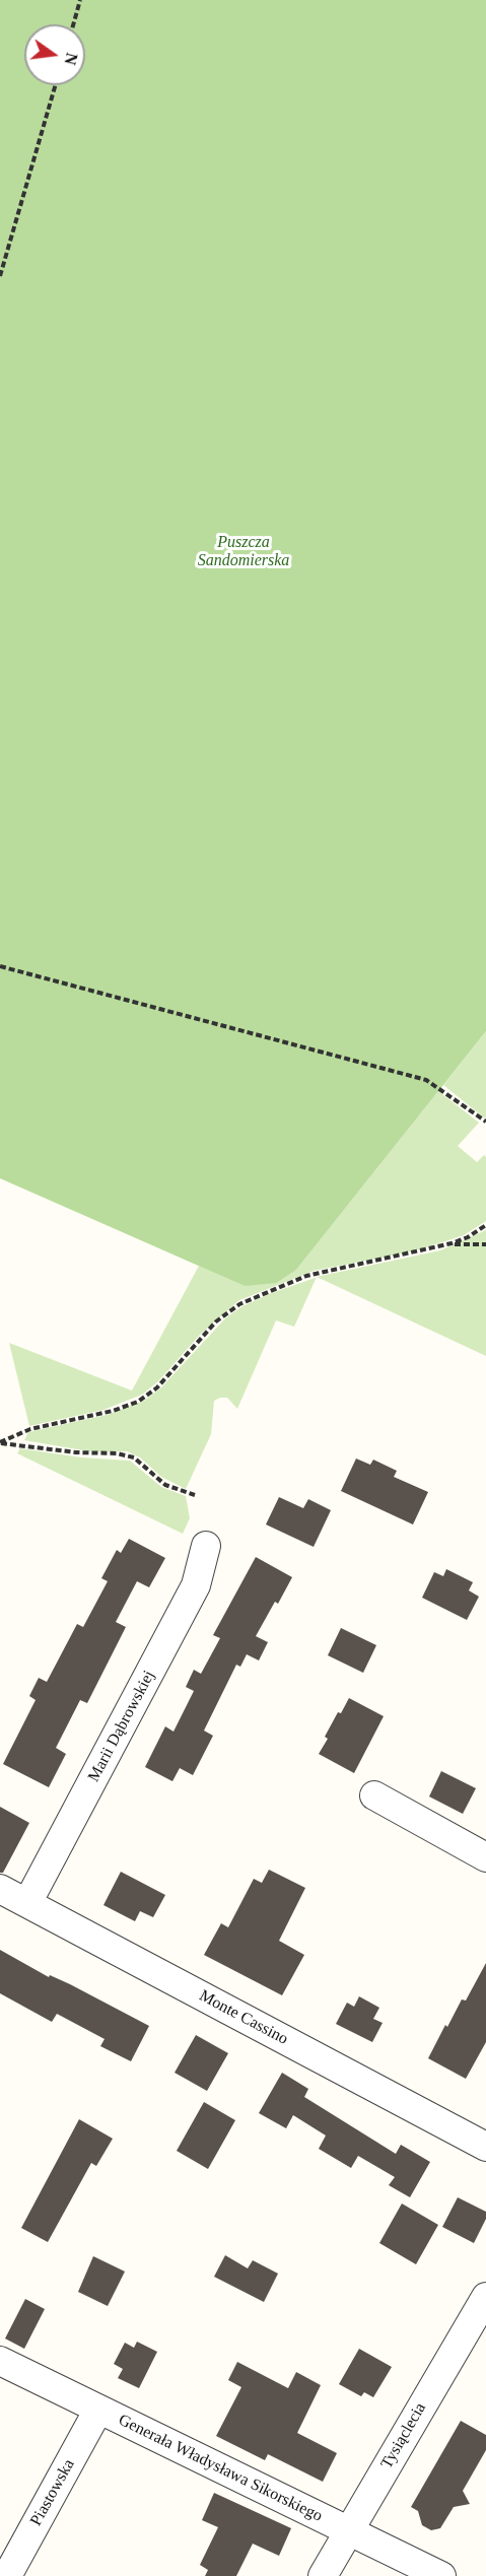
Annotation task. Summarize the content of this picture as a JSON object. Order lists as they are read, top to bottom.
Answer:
{
  "streets": {
    "street": [
      "Marii Dąbrowskiej",
      "Monte Cassino",
      "Tysiąclecia",
      "Generała Władysława Sikorskiego",
      "Piastowska"
    ]
  },
  "crossings": [
    ["Marii Dąbrowskiej", "Monte Cassino"],
    ["Tysiąclecia", "Generała Władysława Sikorskiego"],
    ["Generała Władysława Sikorskiego", "Piastowska"]
  ],
  "parks": ["Puszcza Sandomierska"],
  "north": "right"
}
